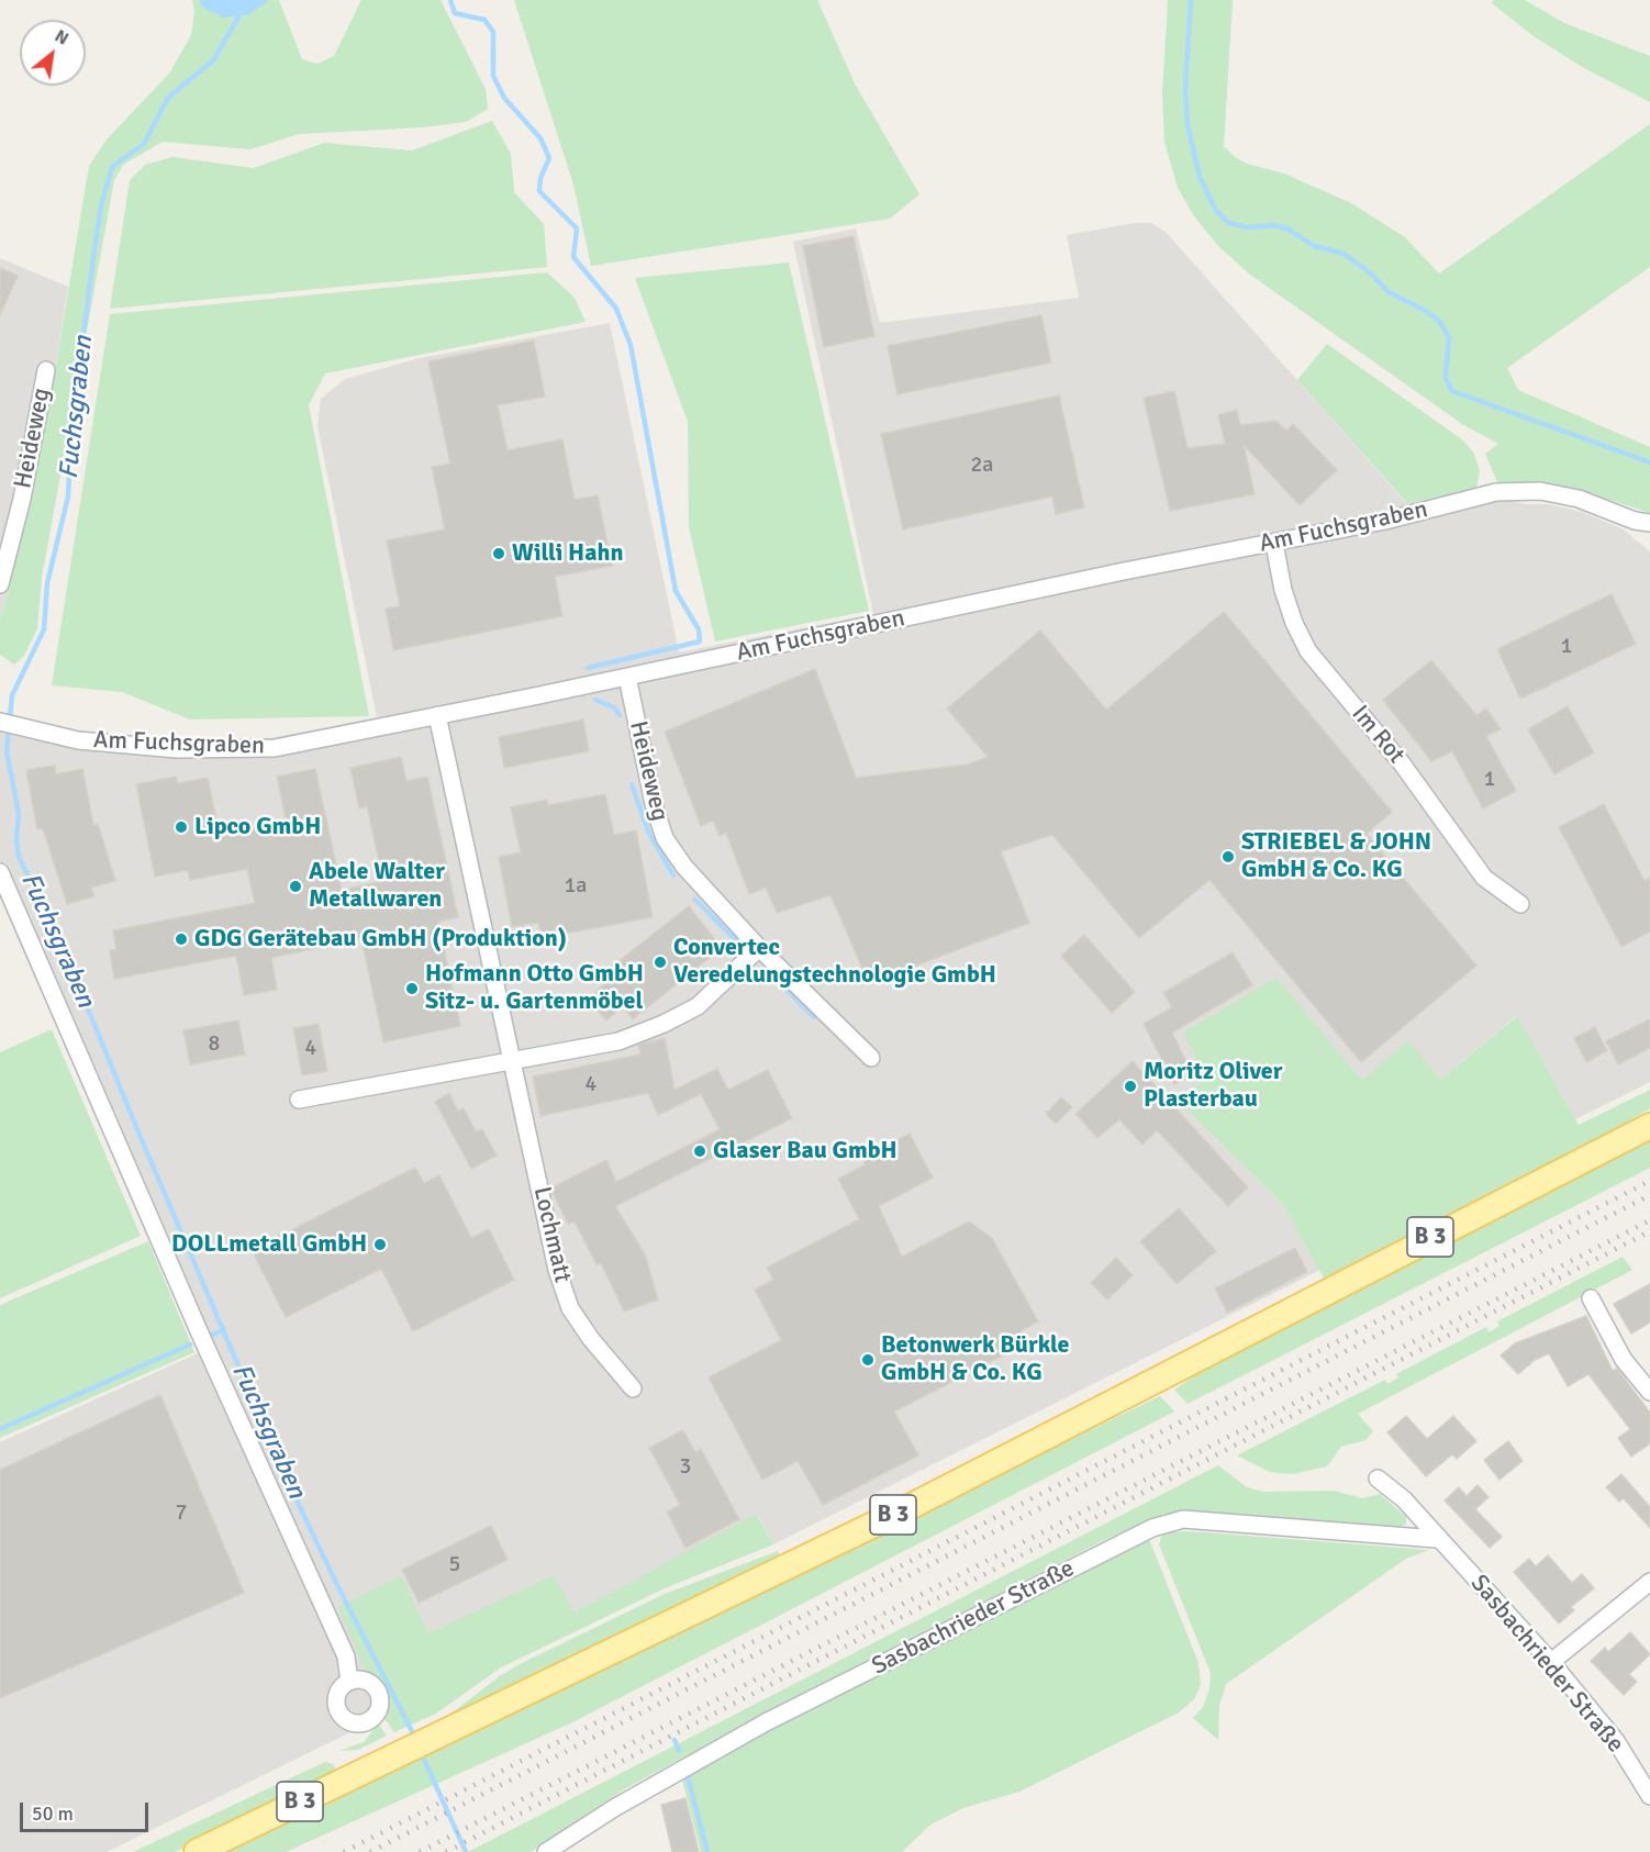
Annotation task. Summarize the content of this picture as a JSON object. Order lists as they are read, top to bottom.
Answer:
{
  "streets": {
    "main road": ["B 3"],
    "street": [
      "Heideweg",
      "Am Fuchsgraben",
      "Im Rot",
      "Lochmatt",
      "Sasbachrieder Straße"
    ]
  },
  "crossings": [
    ["Heideweg", "Am Fuchsgraben"],
    ["Am Fuchsgraben", "Im Rot"],
    ["Am Fuchsgraben", "Lochmatt"]
  ],
  "water": ["Fuchsgraben"],
  "places": [
    "Willi Hahn",
    "Lipco GmbH",
    "STRIEBEL & JOHN GmbH & Co. KG",
    "Abele Walter Metallwaren",
    "GDG Gerätebau GmbH (Produktion)",
    "Convertec Veredelungstechnologie GmbH",
    "Hofmann Otto GmbH Sitz- u. Gartenmöbel",
    "Moritz Oliver Plasterbau",
    "Glaser Bau GmbH",
    "DOLLmetall GmbH",
    "Betonwerk Bürkle GmbH & Co. KG"
  ],
  "house_numbers": [
    "2a",
    "1",
    "1",
    "1a",
    "8",
    "4",
    "4",
    "3",
    "7",
    "5"
  ],
  "scale_bar": "50 m",
  "north": "top right"
}
